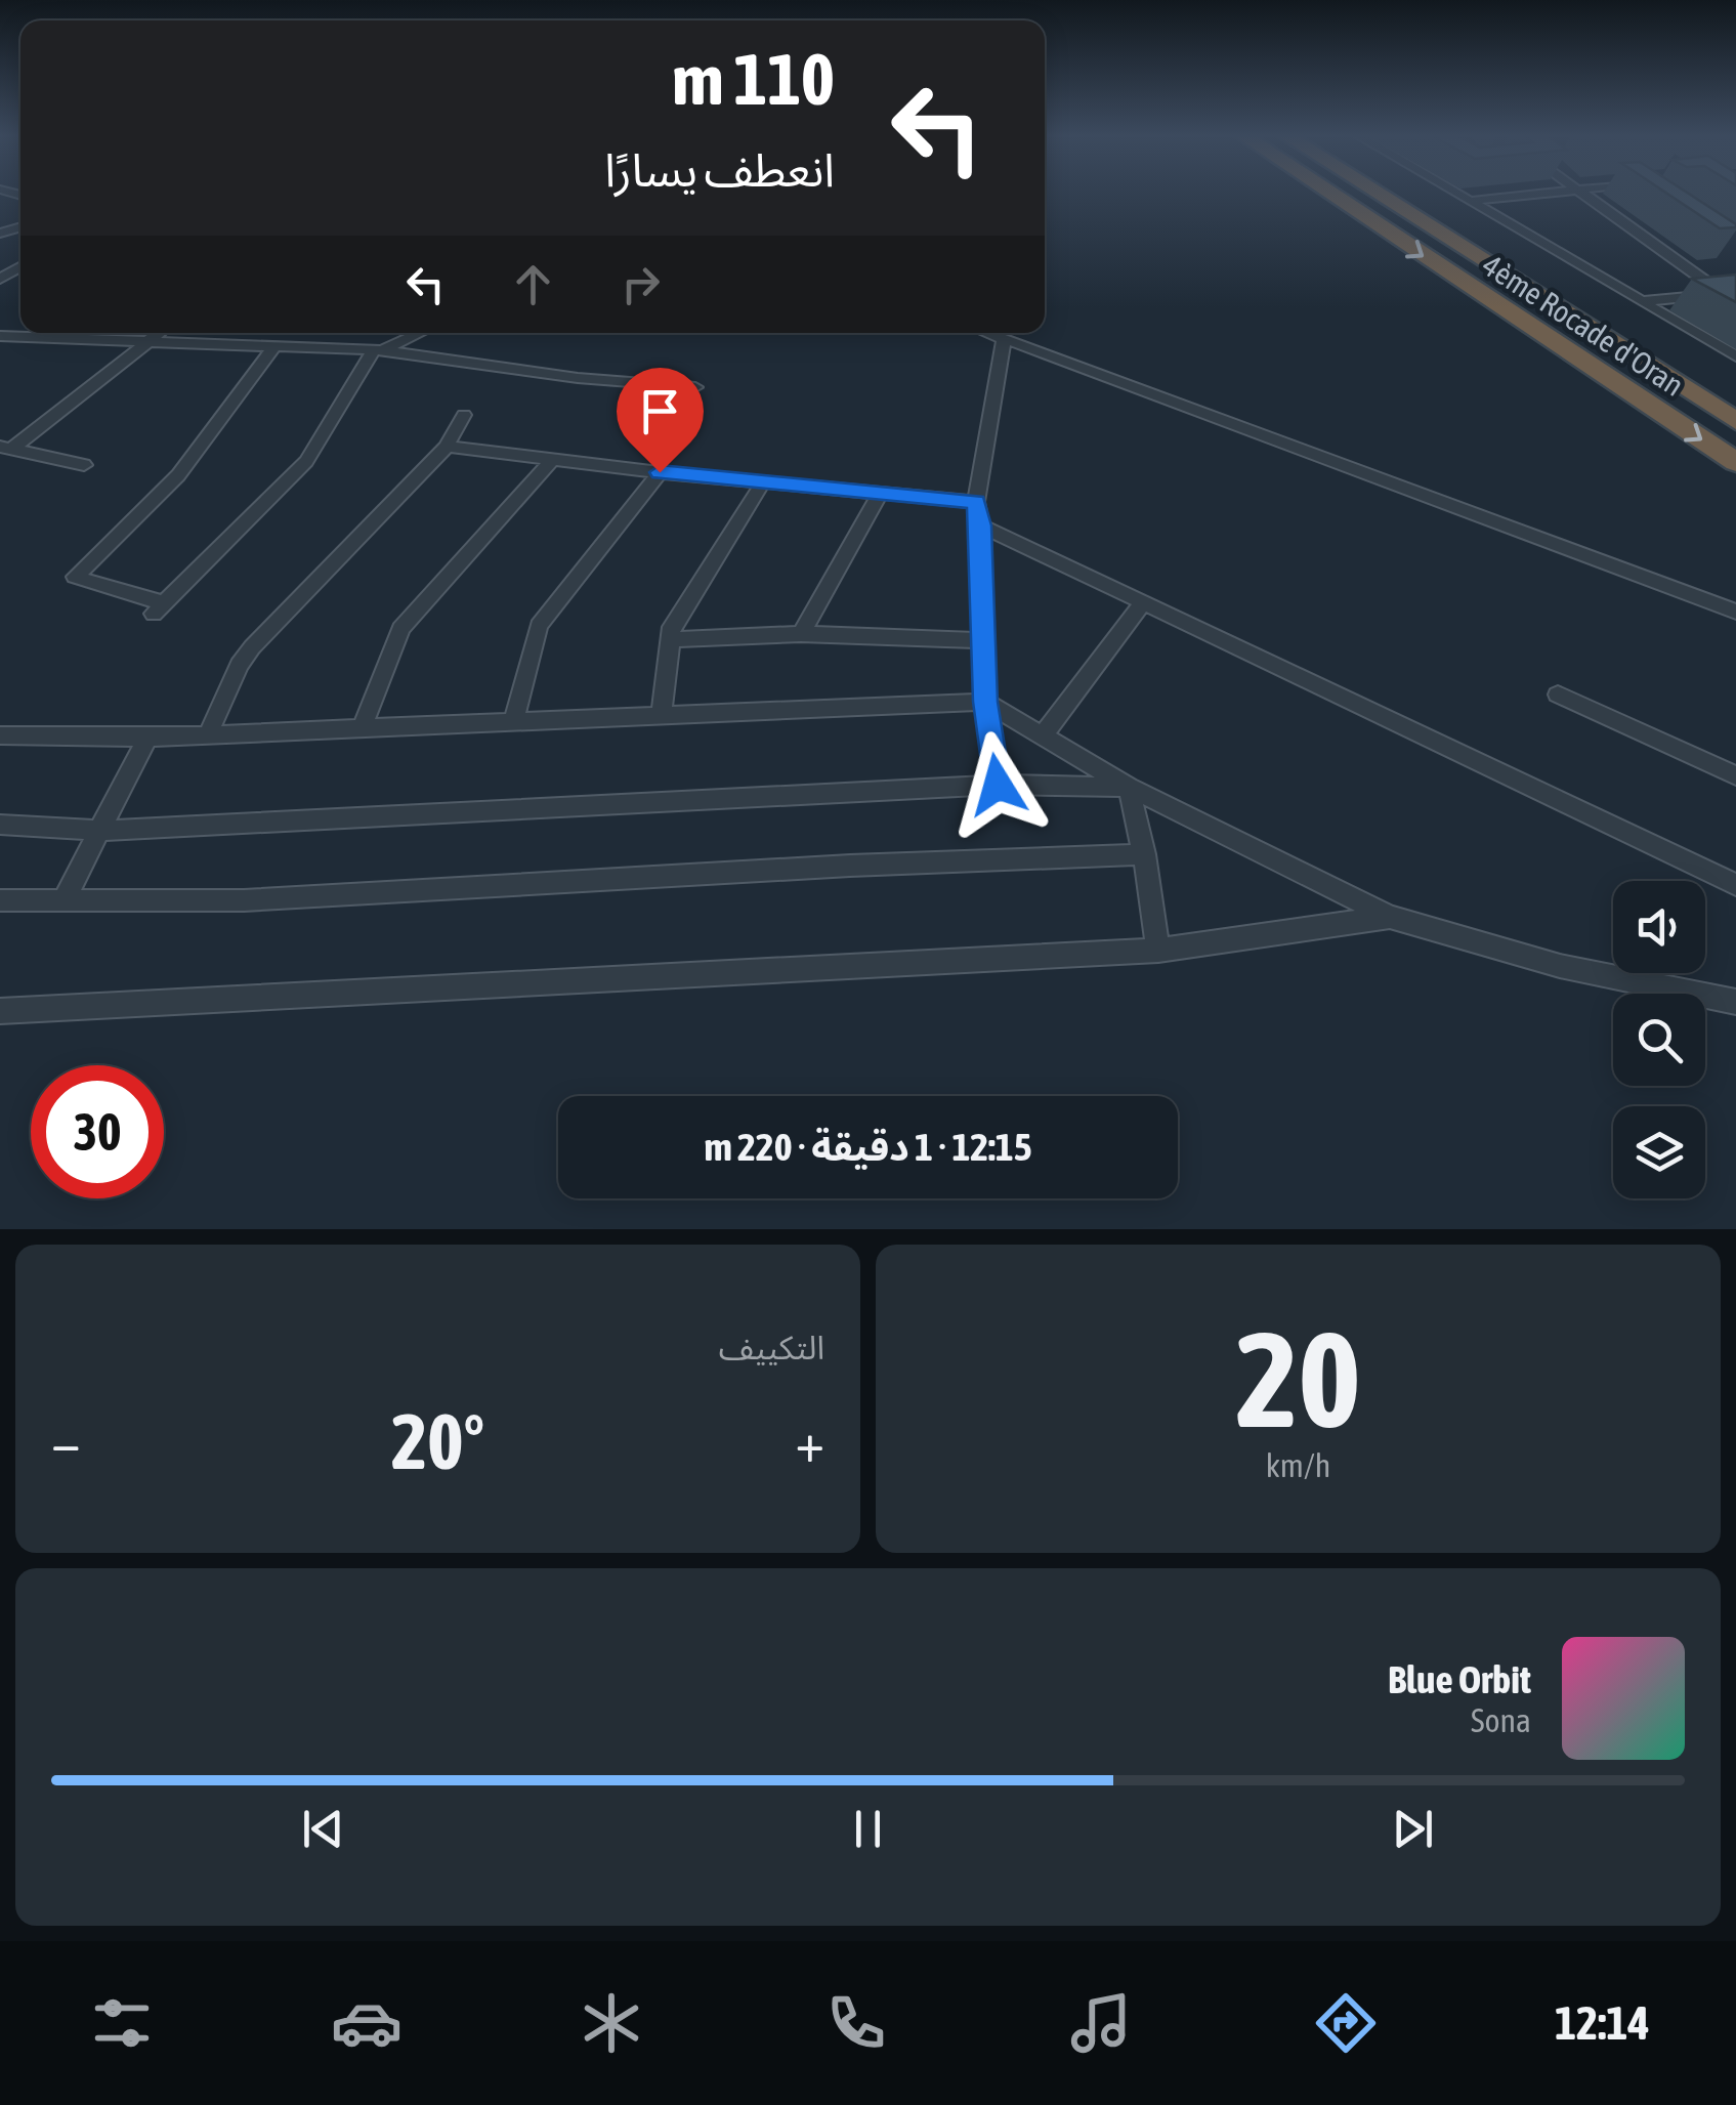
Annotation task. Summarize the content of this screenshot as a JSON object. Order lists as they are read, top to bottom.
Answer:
{
  "streets": {
    "highway": ["4ème Rocade d'Oran"]
  },
  "page": {
    "turn": ["110 m", "انعطف يسارًا"],
    "limit": "30",
    "trip": "12:15 · 1 دقيقة · 220 m",
    "tile": [
      ["20", "km/h"],
      "التكييف"
    ],
    "heat": ["−", "20°", "+"],
    "song": ["Blue Orbit", "Sona"],
    "tabs": "12:14"
  }
}
